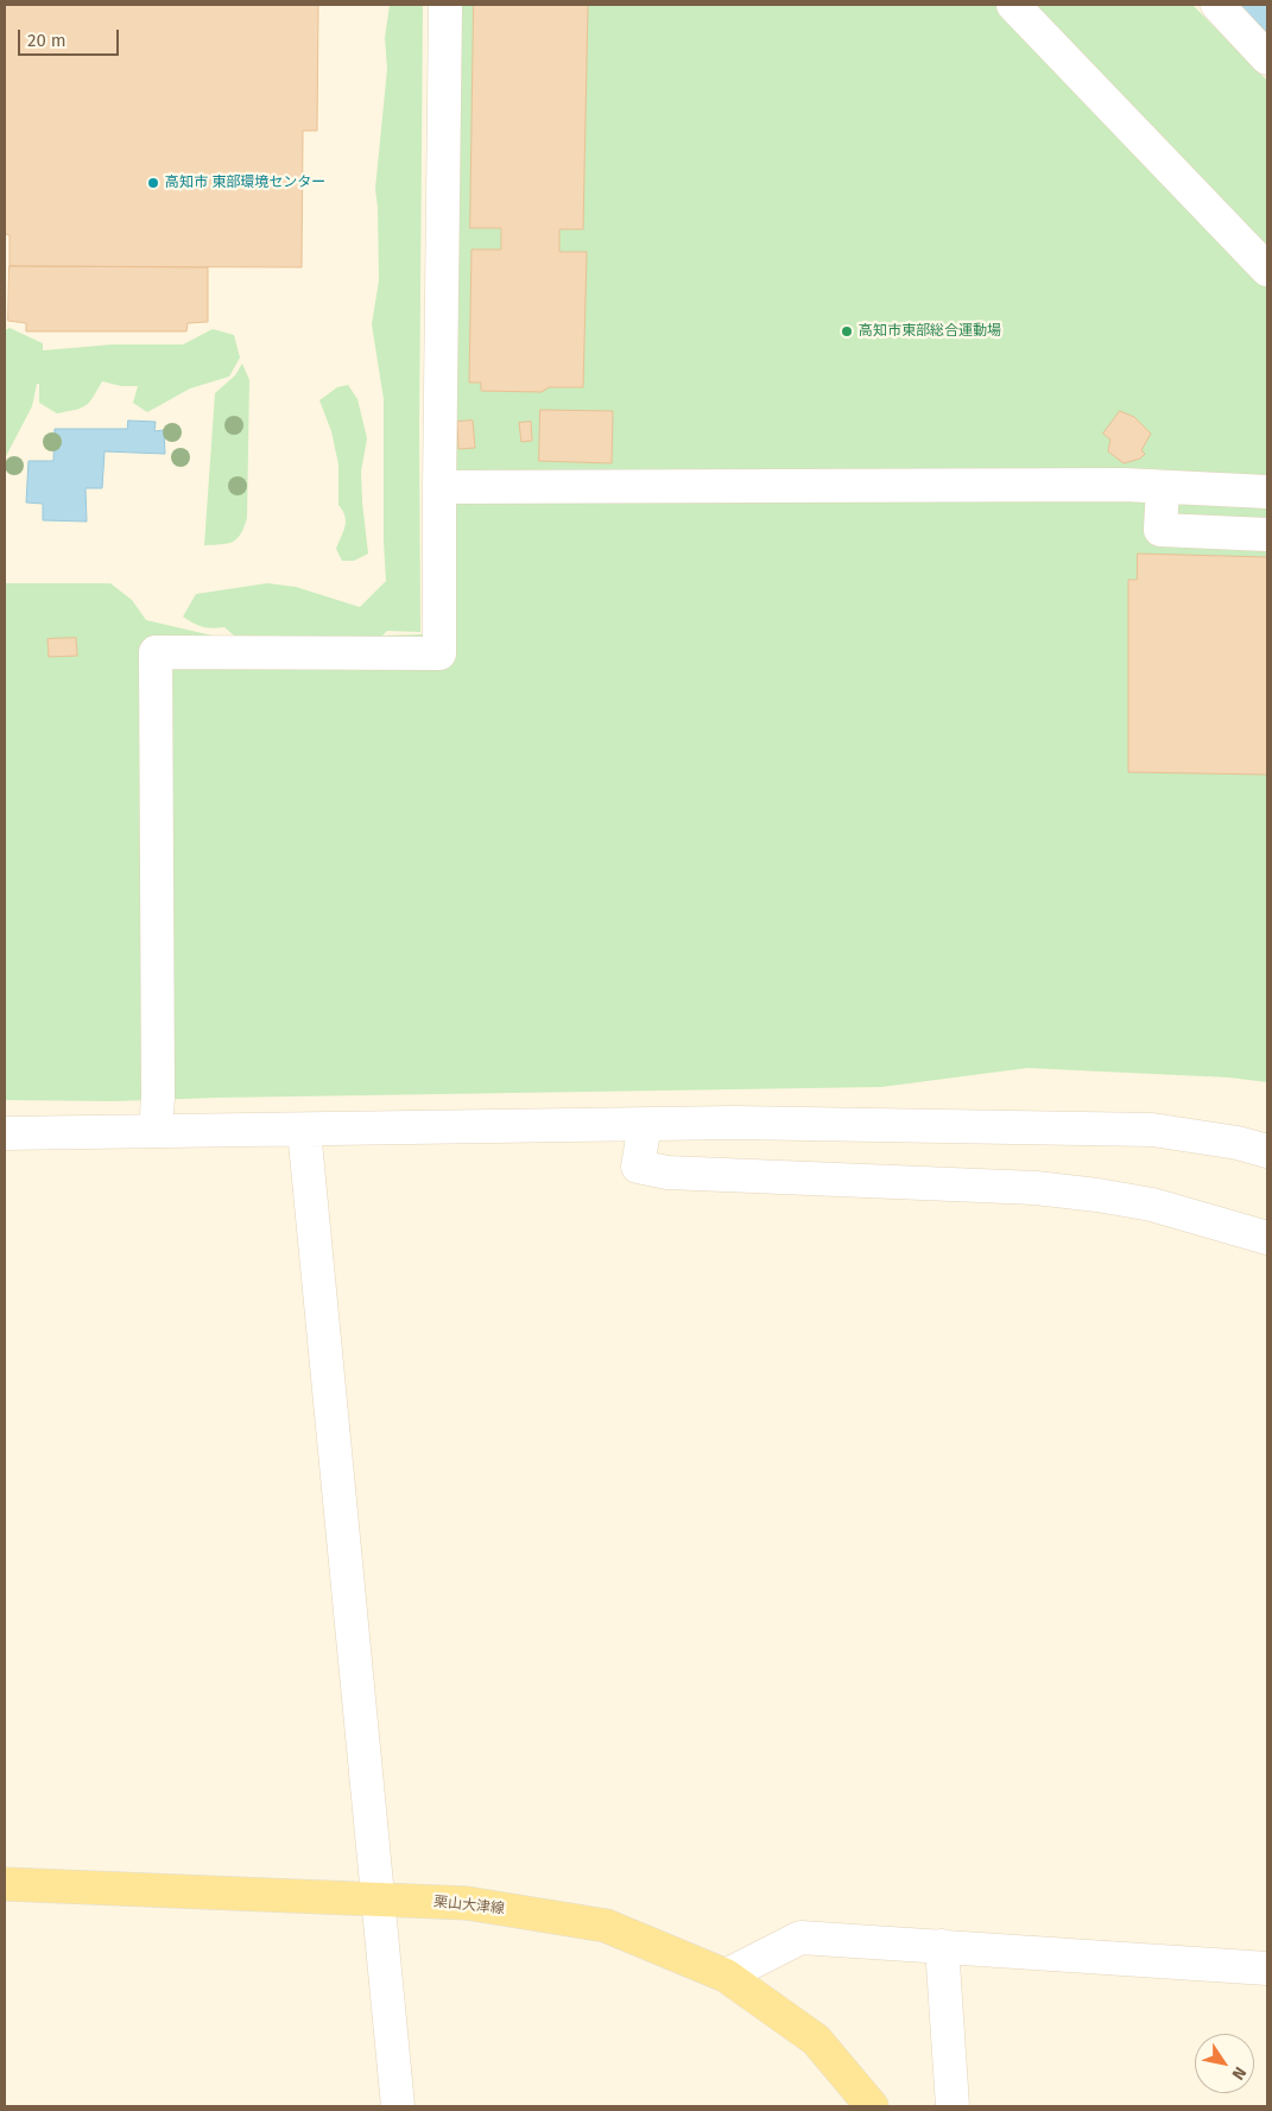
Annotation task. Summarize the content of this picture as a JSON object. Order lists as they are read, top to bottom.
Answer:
{
  "streets": {
    "main road": ["栗山大津線"]
  },
  "places": ["高知市 東部環境センター", "高知市東部総合運動場"],
  "scale_bar": "20 m",
  "north": "bottom right"
}
